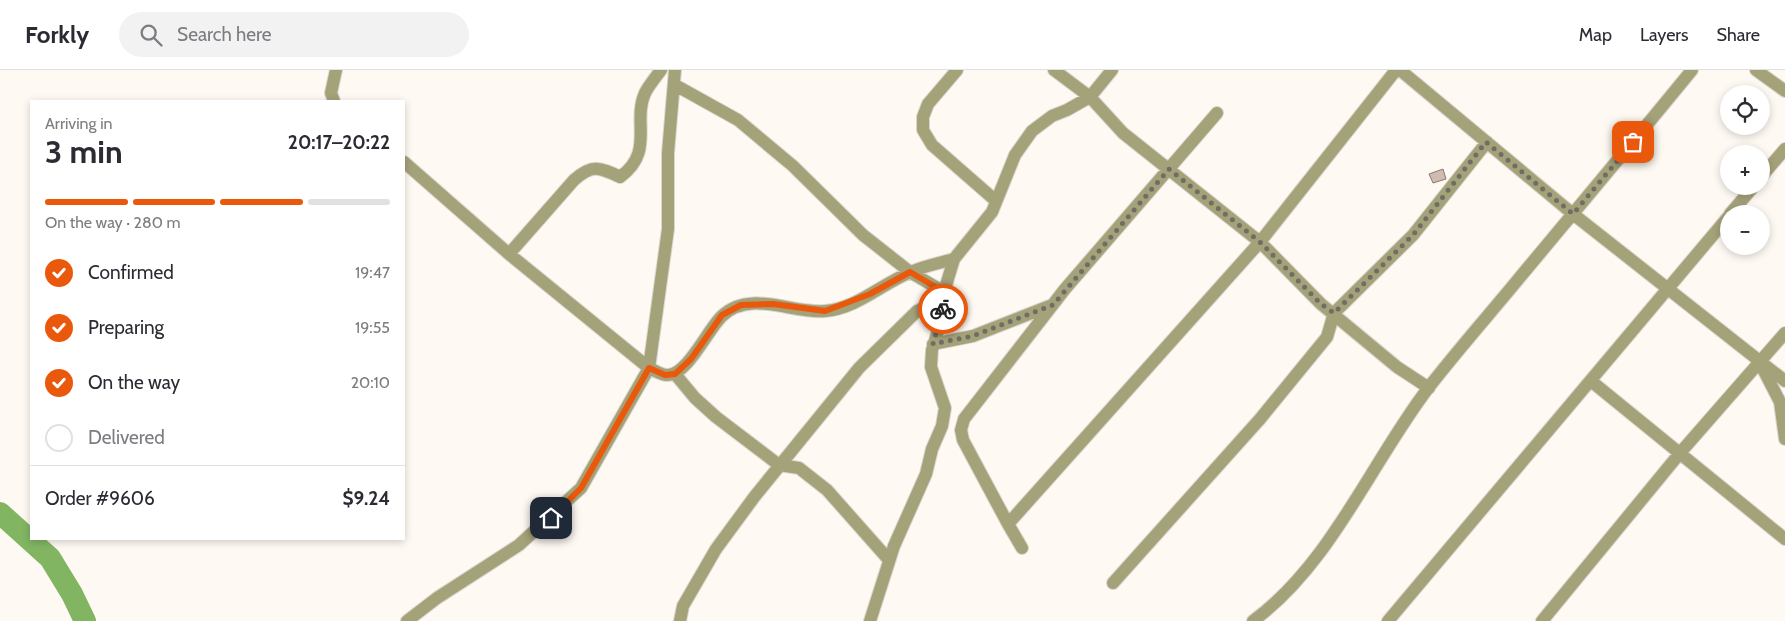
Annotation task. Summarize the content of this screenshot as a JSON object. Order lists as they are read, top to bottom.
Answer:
{
  "page": {
    "header": "Forkly",
    "search": "Search here",
    "nav": ["Map", "Layers", "Share"],
    "map_buttons": ["+", "−"],
    "heading": ["3 min", "Arriving in", "20:17–20:22"],
    "panel": ["Order #9606", "$9.24"],
    "bar": "On the way · 280 m",
    "list": [
      ["Confirmed", "19:47"],
      ["Preparing", "19:55"],
      ["On the way", "20:10"],
      "Delivered"
    ]
  }
}
